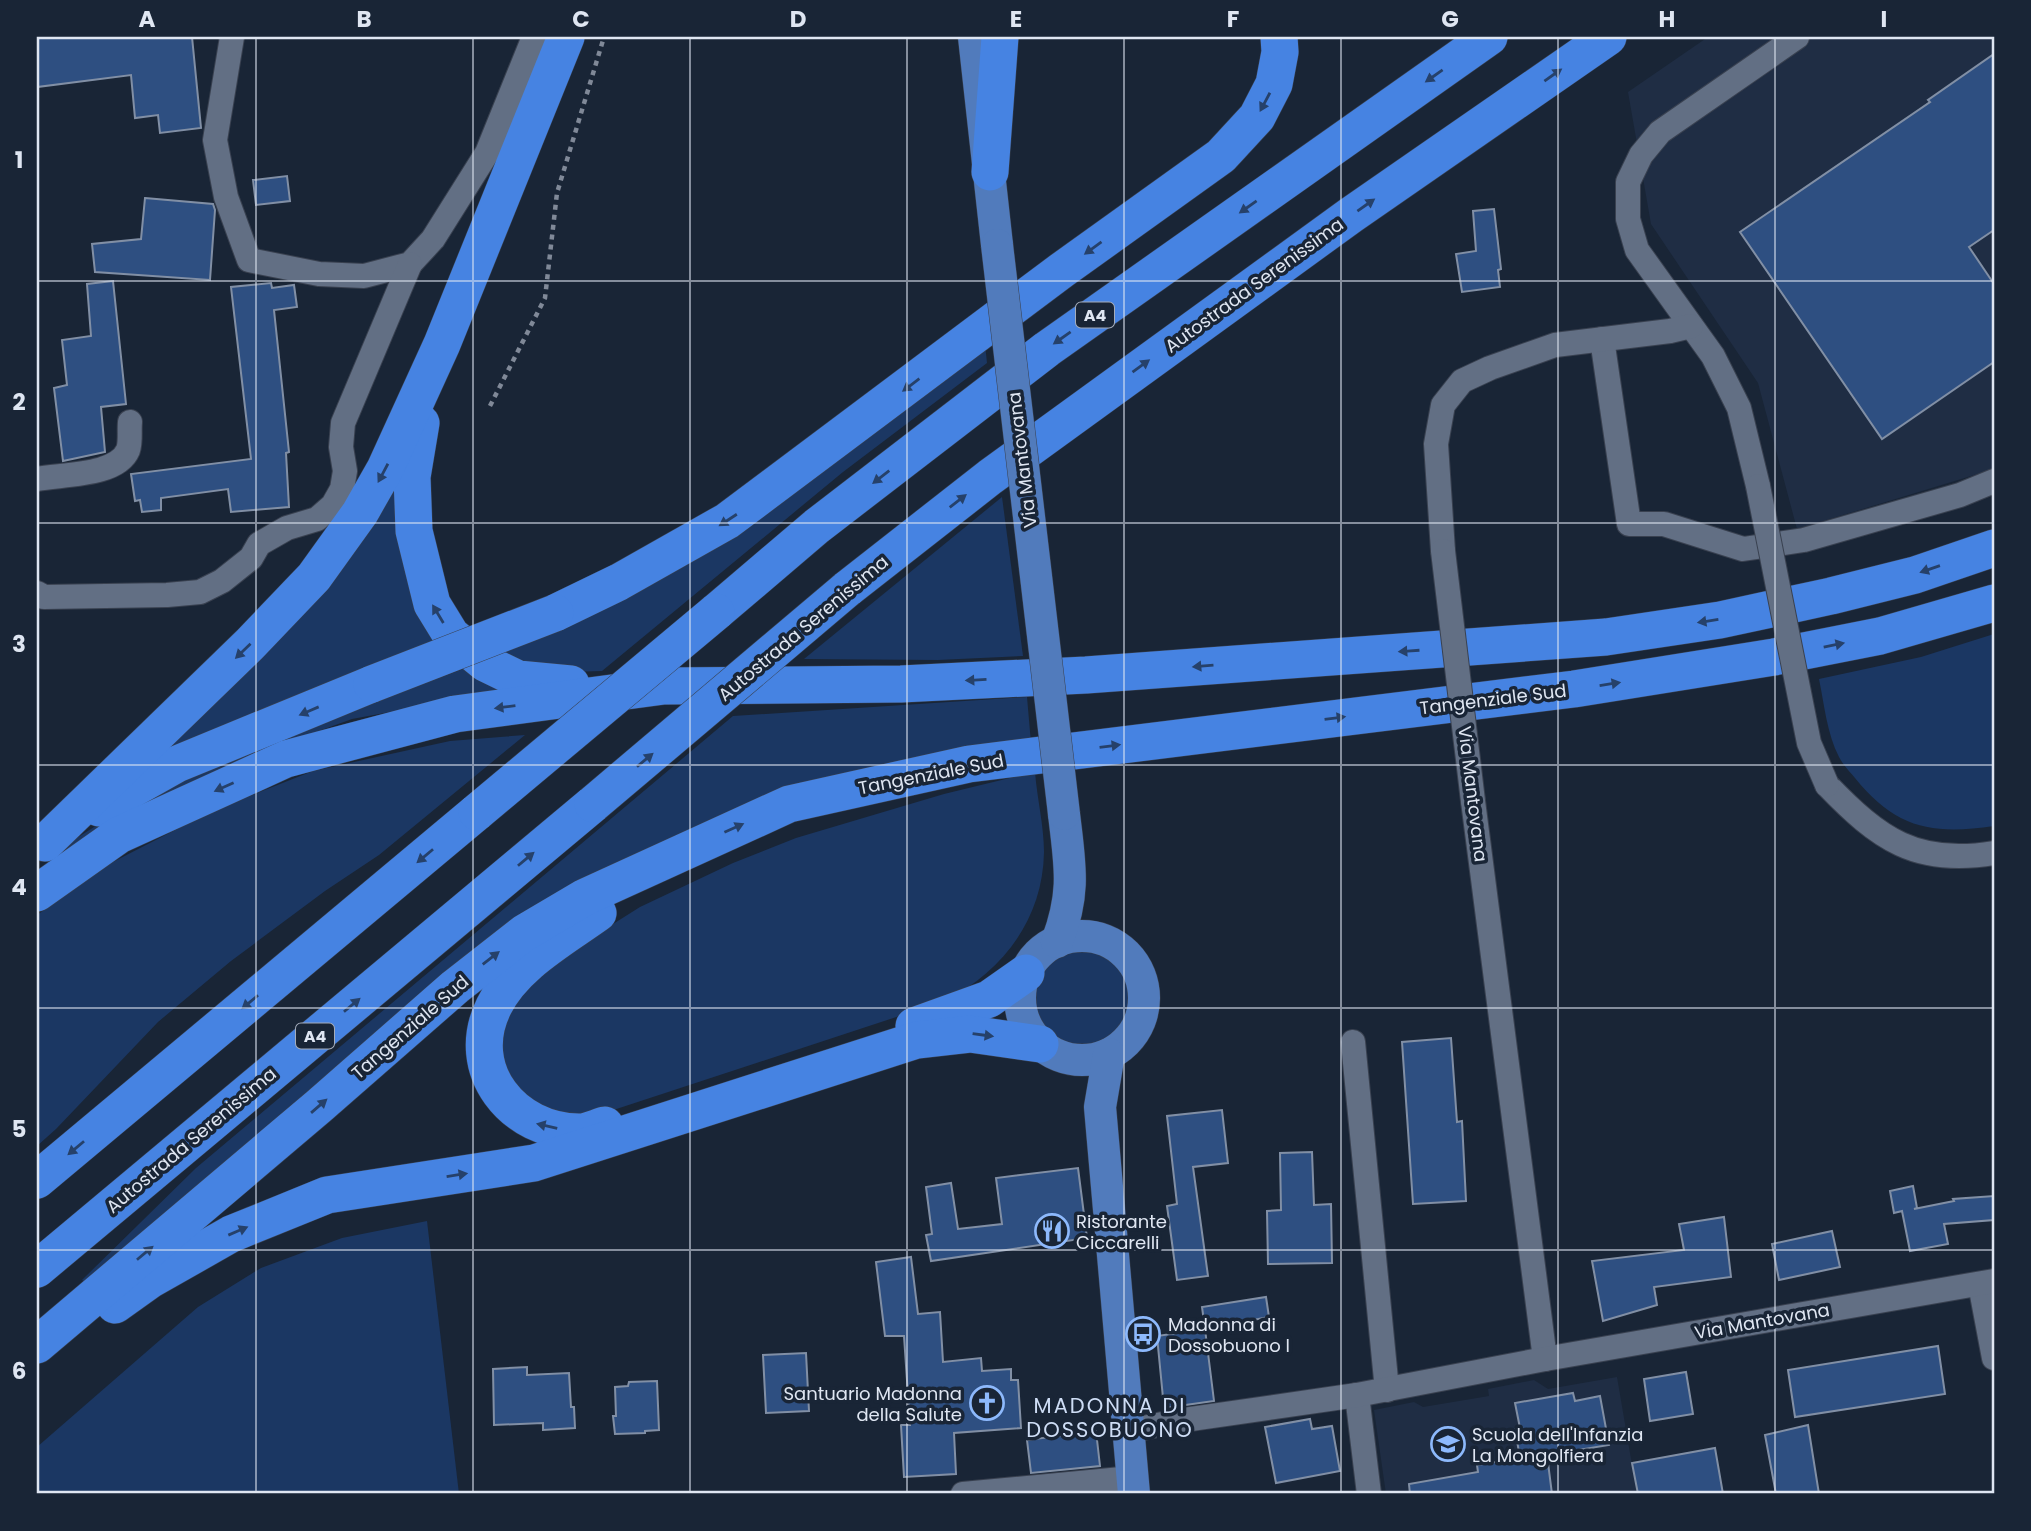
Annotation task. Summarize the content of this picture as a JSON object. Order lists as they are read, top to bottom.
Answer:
{
  "streets": {
    "highway": ["Autostrada Serenissima", "A4", "Tangenziale Sud"],
    "main road": ["Via Mantovana"]
  },
  "districts": ["MADONNA DI DOSSOBUONO"],
  "places": {
    "restaurant": ["Ristorante Ciccarelli"],
    "bus stop": ["Madonna di Dossobuono I"],
    "church": ["Santuario Madonna della Salute"],
    "school or university": ["Scuola dell'Infanzia La Mongolfiera"]
  },
  "grid": {
    "columns": [
      "A",
      "B",
      "C",
      "D",
      "E",
      "F",
      "G",
      "H",
      "I"
    ],
    "rows": [
      "1",
      "2",
      "3",
      "4",
      "5",
      "6"
    ]
  }
}
